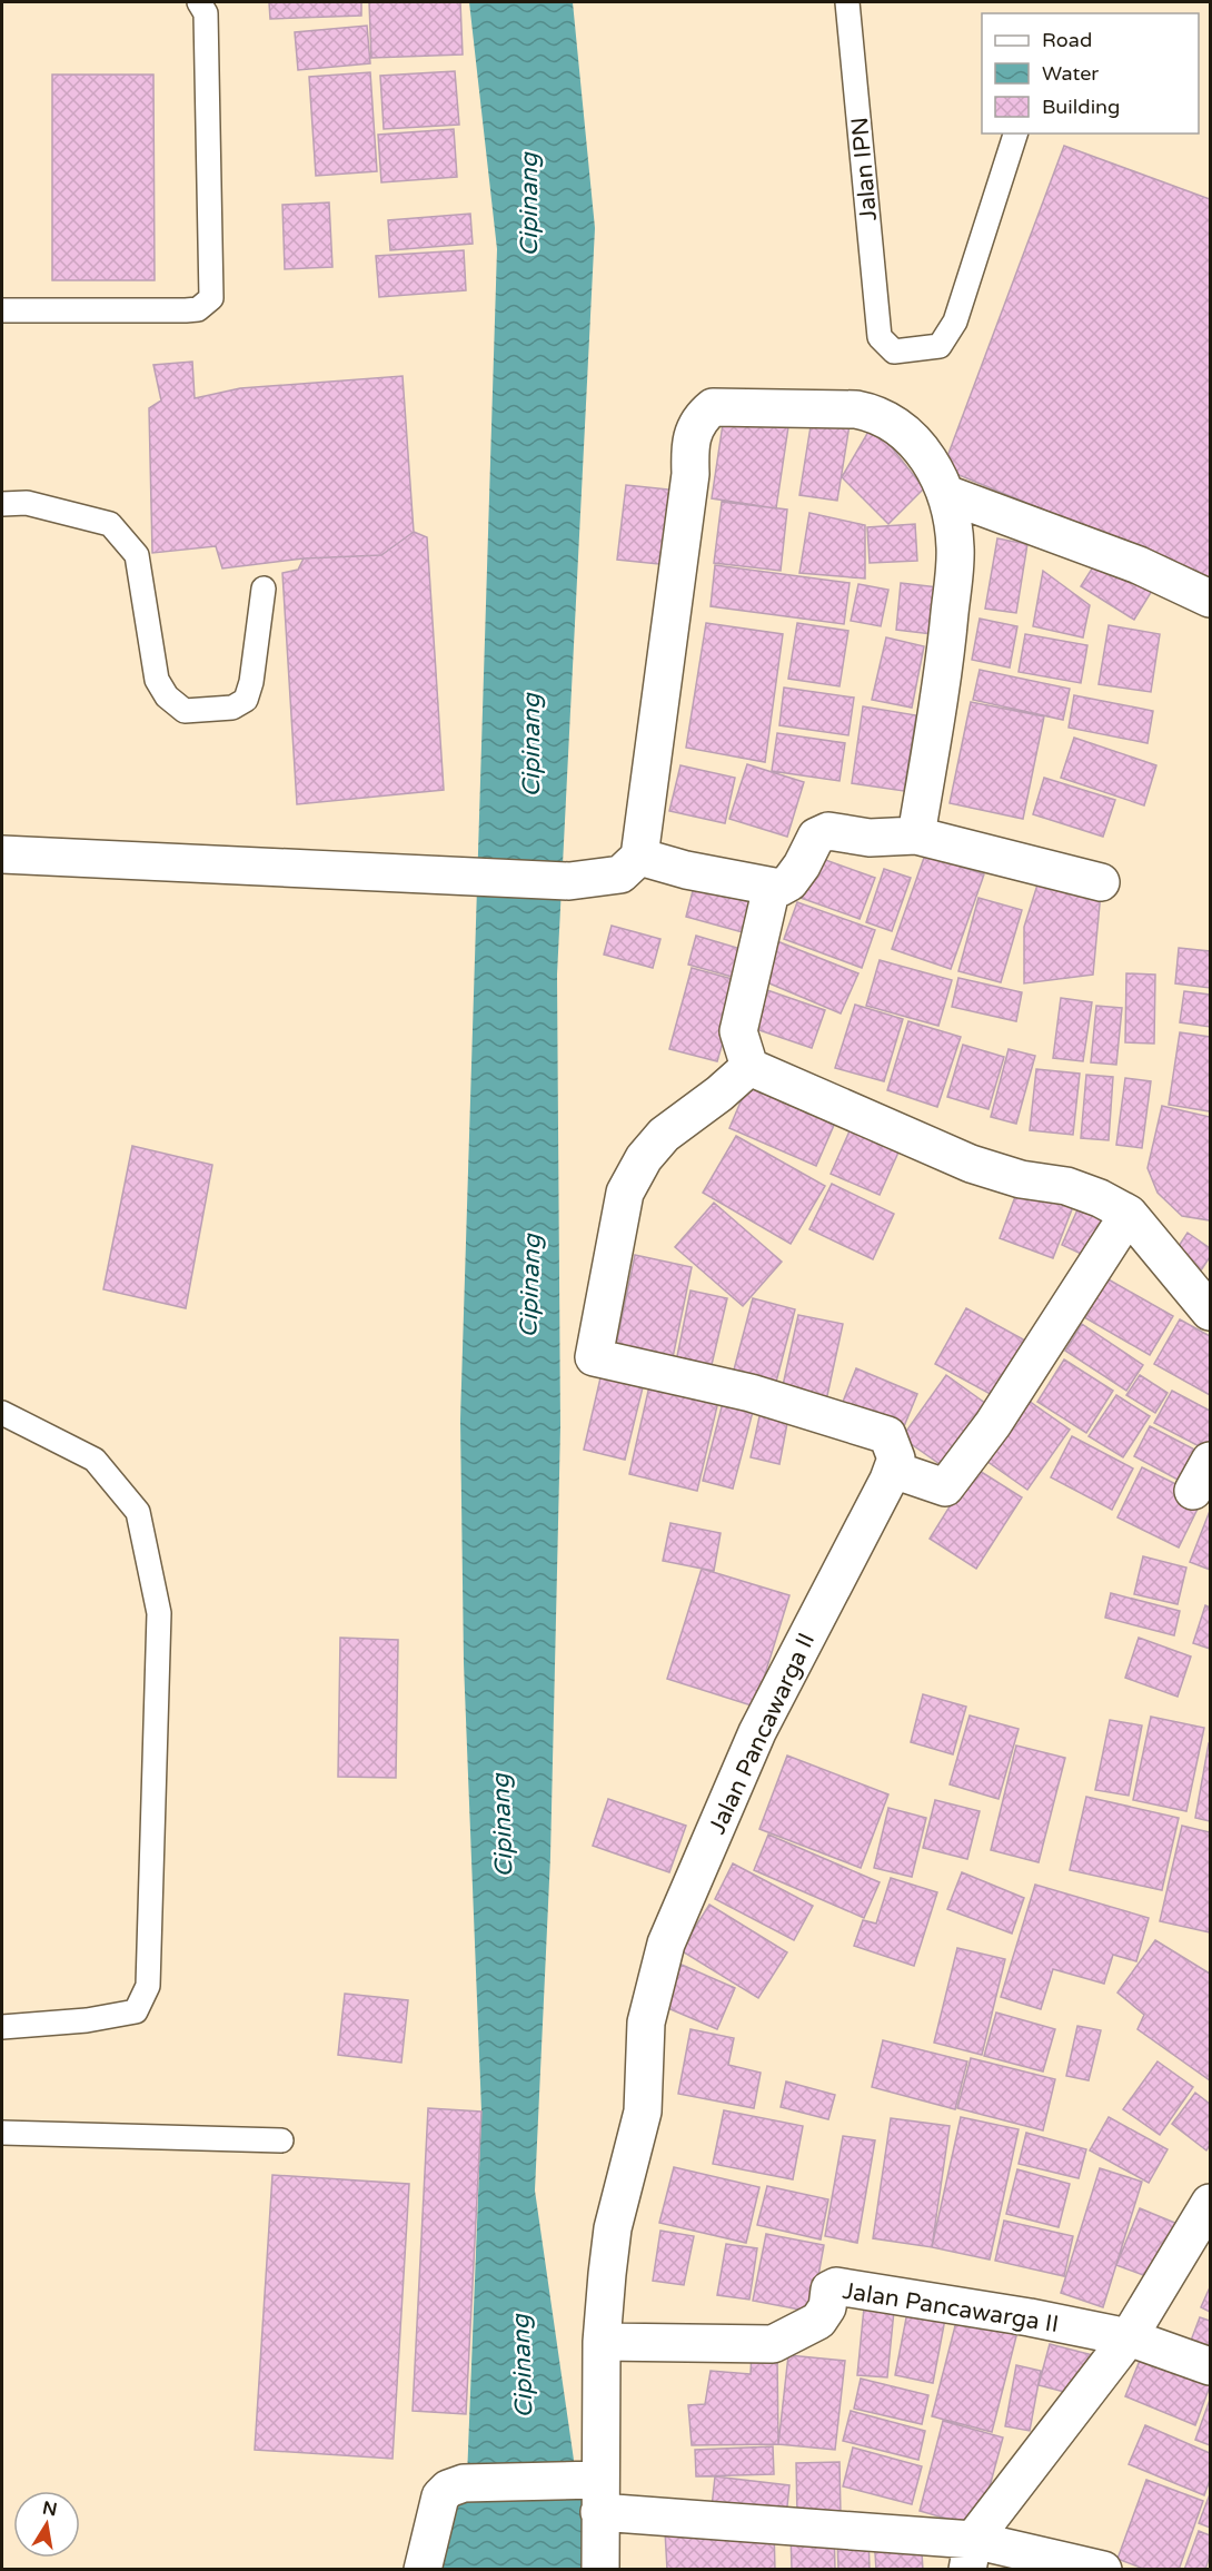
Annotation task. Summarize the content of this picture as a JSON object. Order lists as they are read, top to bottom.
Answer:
{
  "streets": {
    "street": ["Jalan Pancawarga II"],
    "lane": ["Jalan IPN"]
  },
  "water": ["Cipinang"],
  "legend": ["Road", "Water", "Building"],
  "north": "top"
}
